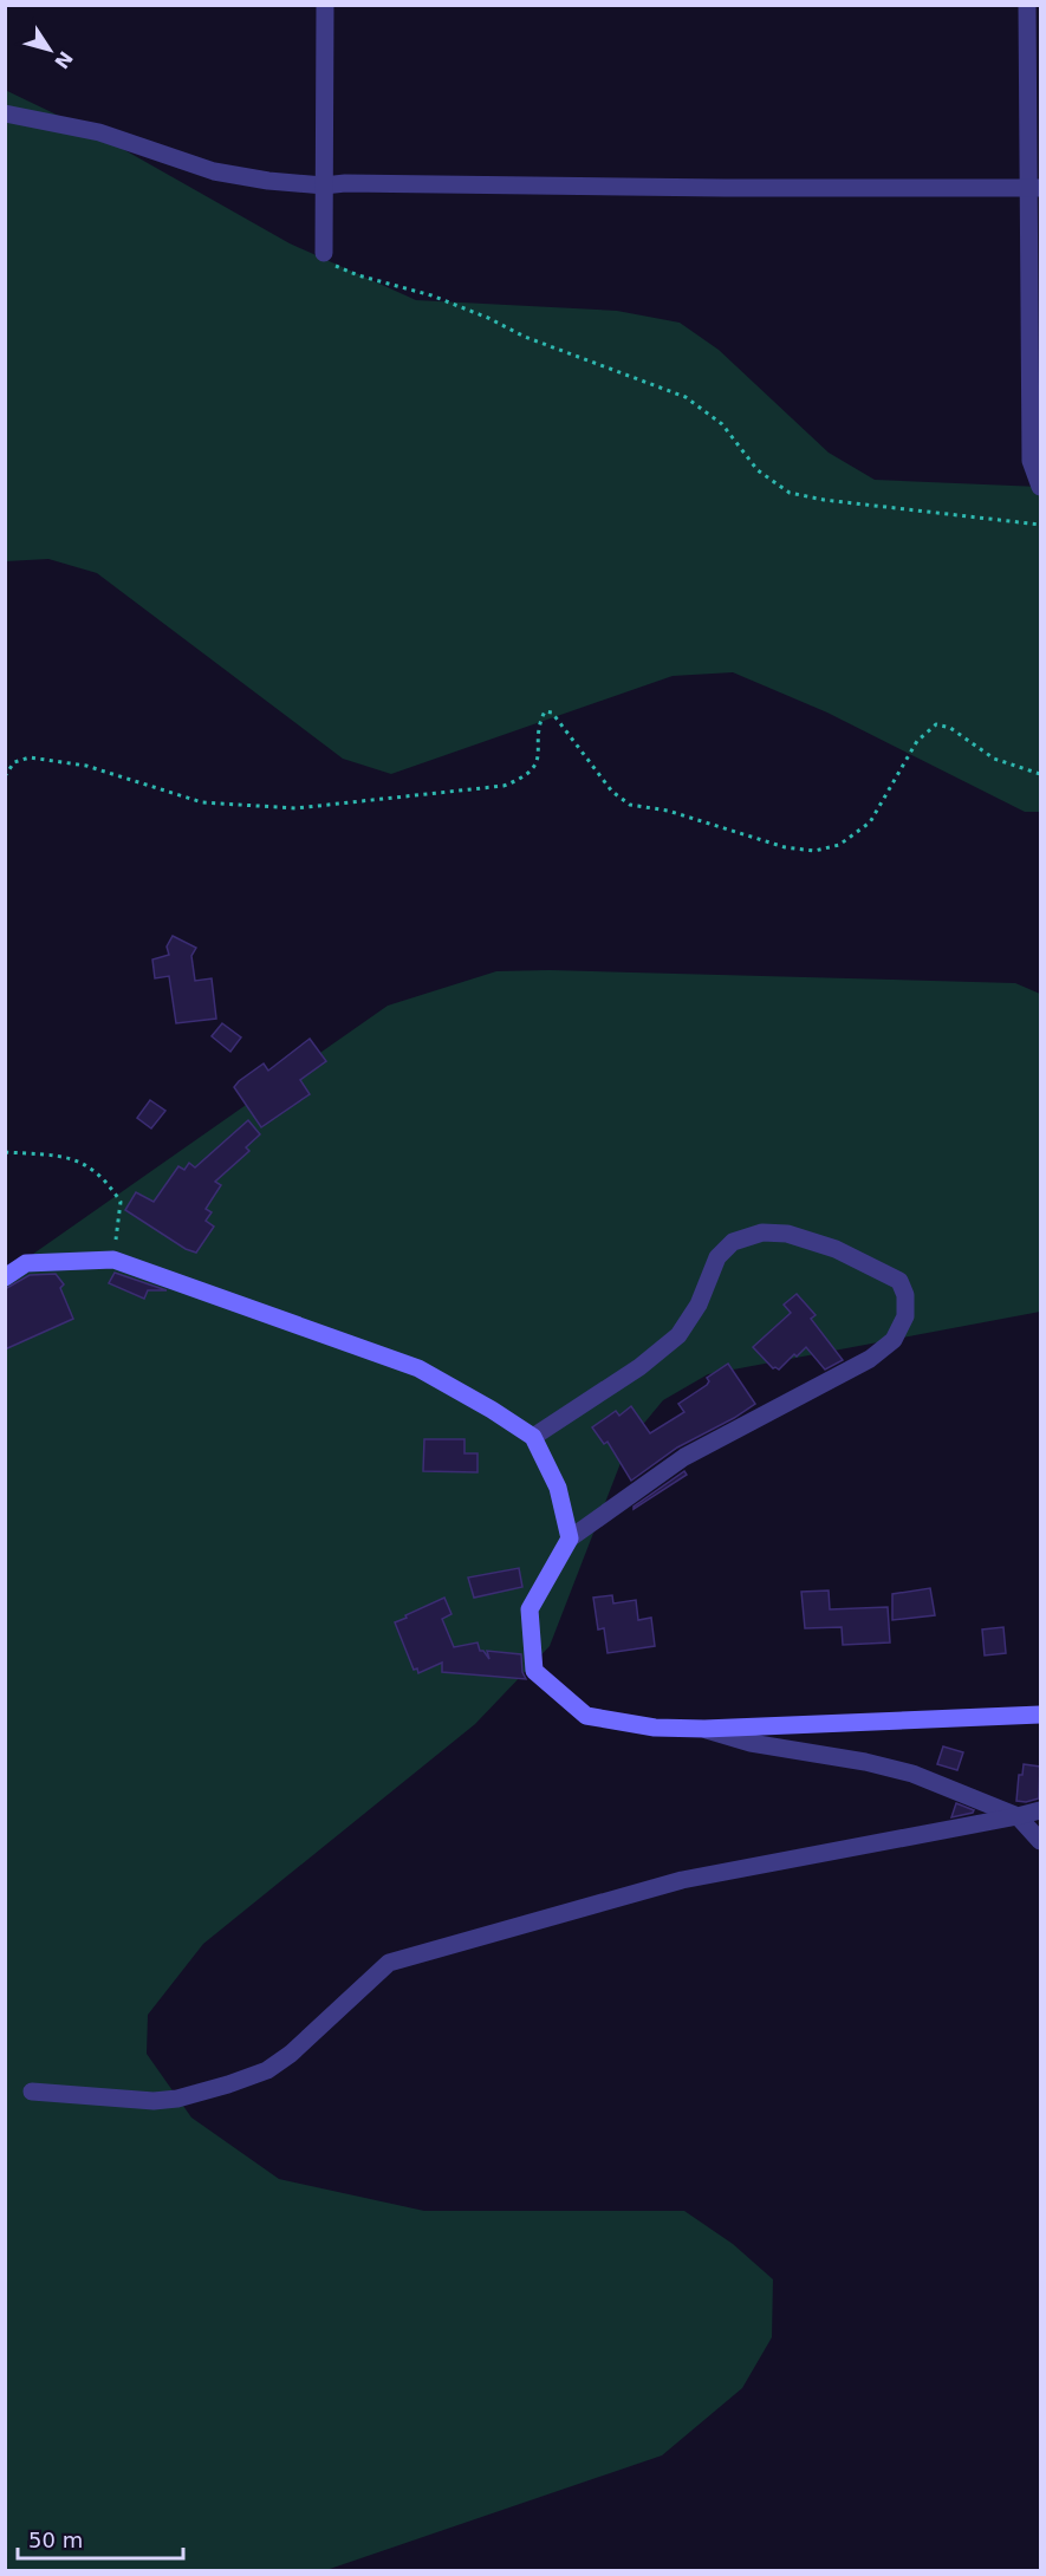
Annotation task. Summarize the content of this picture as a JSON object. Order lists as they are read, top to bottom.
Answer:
{
  "scale_bar": "50 m",
  "north": "bottom right"
}
